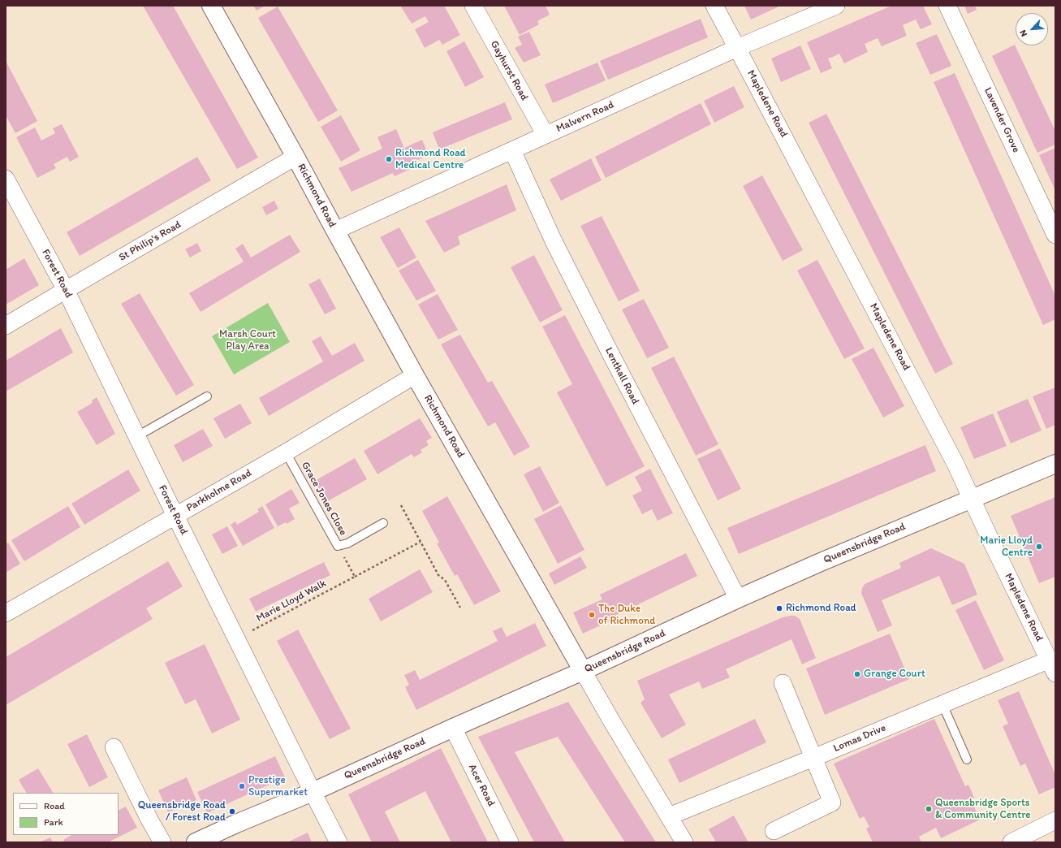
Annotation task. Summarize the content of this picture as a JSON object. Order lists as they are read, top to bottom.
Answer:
{
  "streets": {
    "main road": ["Richmond Road", "Queensbridge Road"],
    "street": [
      "Gayhurst Road",
      "Mapledene Road",
      "Malvern Road",
      "Lavender Grove",
      "St Philip's Road",
      "Forest Road",
      "Lenthall Road",
      "Parkholme Road",
      "Lomas Drive",
      "Acer Road"
    ],
    "lane": ["Grace Jones Close"],
    "path": ["Marie Lloyd Walk"]
  },
  "crossings": [
    ["Gayhurst Road", "Malvern Road"],
    ["Mapledene Road", "Malvern Road"],
    ["Mapledene Road", "Queensbridge Road"],
    ["Mapledene Road", "Lomas Drive"],
    ["Malvern Road", "Richmond Road"],
    ["Malvern Road", "Lenthall Road"],
    ["Richmond Road", "St Philip's Road"],
    ["Richmond Road", "Parkholme Road"],
    ["Richmond Road", "Queensbridge Road"],
    ["Richmond Road", "Lomas Drive"],
    ["St Philip's Road", "Forest Road"],
    ["Forest Road", "Parkholme Road"],
    ["Forest Road", "Queensbridge Road"],
    ["Forest Road", "Marie Lloyd Walk"],
    ["Lenthall Road", "Queensbridge Road"],
    ["Parkholme Road", "Grace Jones Close"],
    ["Queensbridge Road", "Acer Road"]
  ],
  "parks": ["Marsh Court Play Area"],
  "places": [
    "Richmond Road Medical Centre",
    "Marie Lloyd Centre",
    "Richmond Road",
    "The Duke of Richmond",
    "Grange Court",
    "Prestige Supermarket",
    "Queensbridge Sports & Community Centre",
    "Queensbridge Road / Forest Road"
  ],
  "legend": ["Road", "Park"],
  "north": "bottom left"
}
